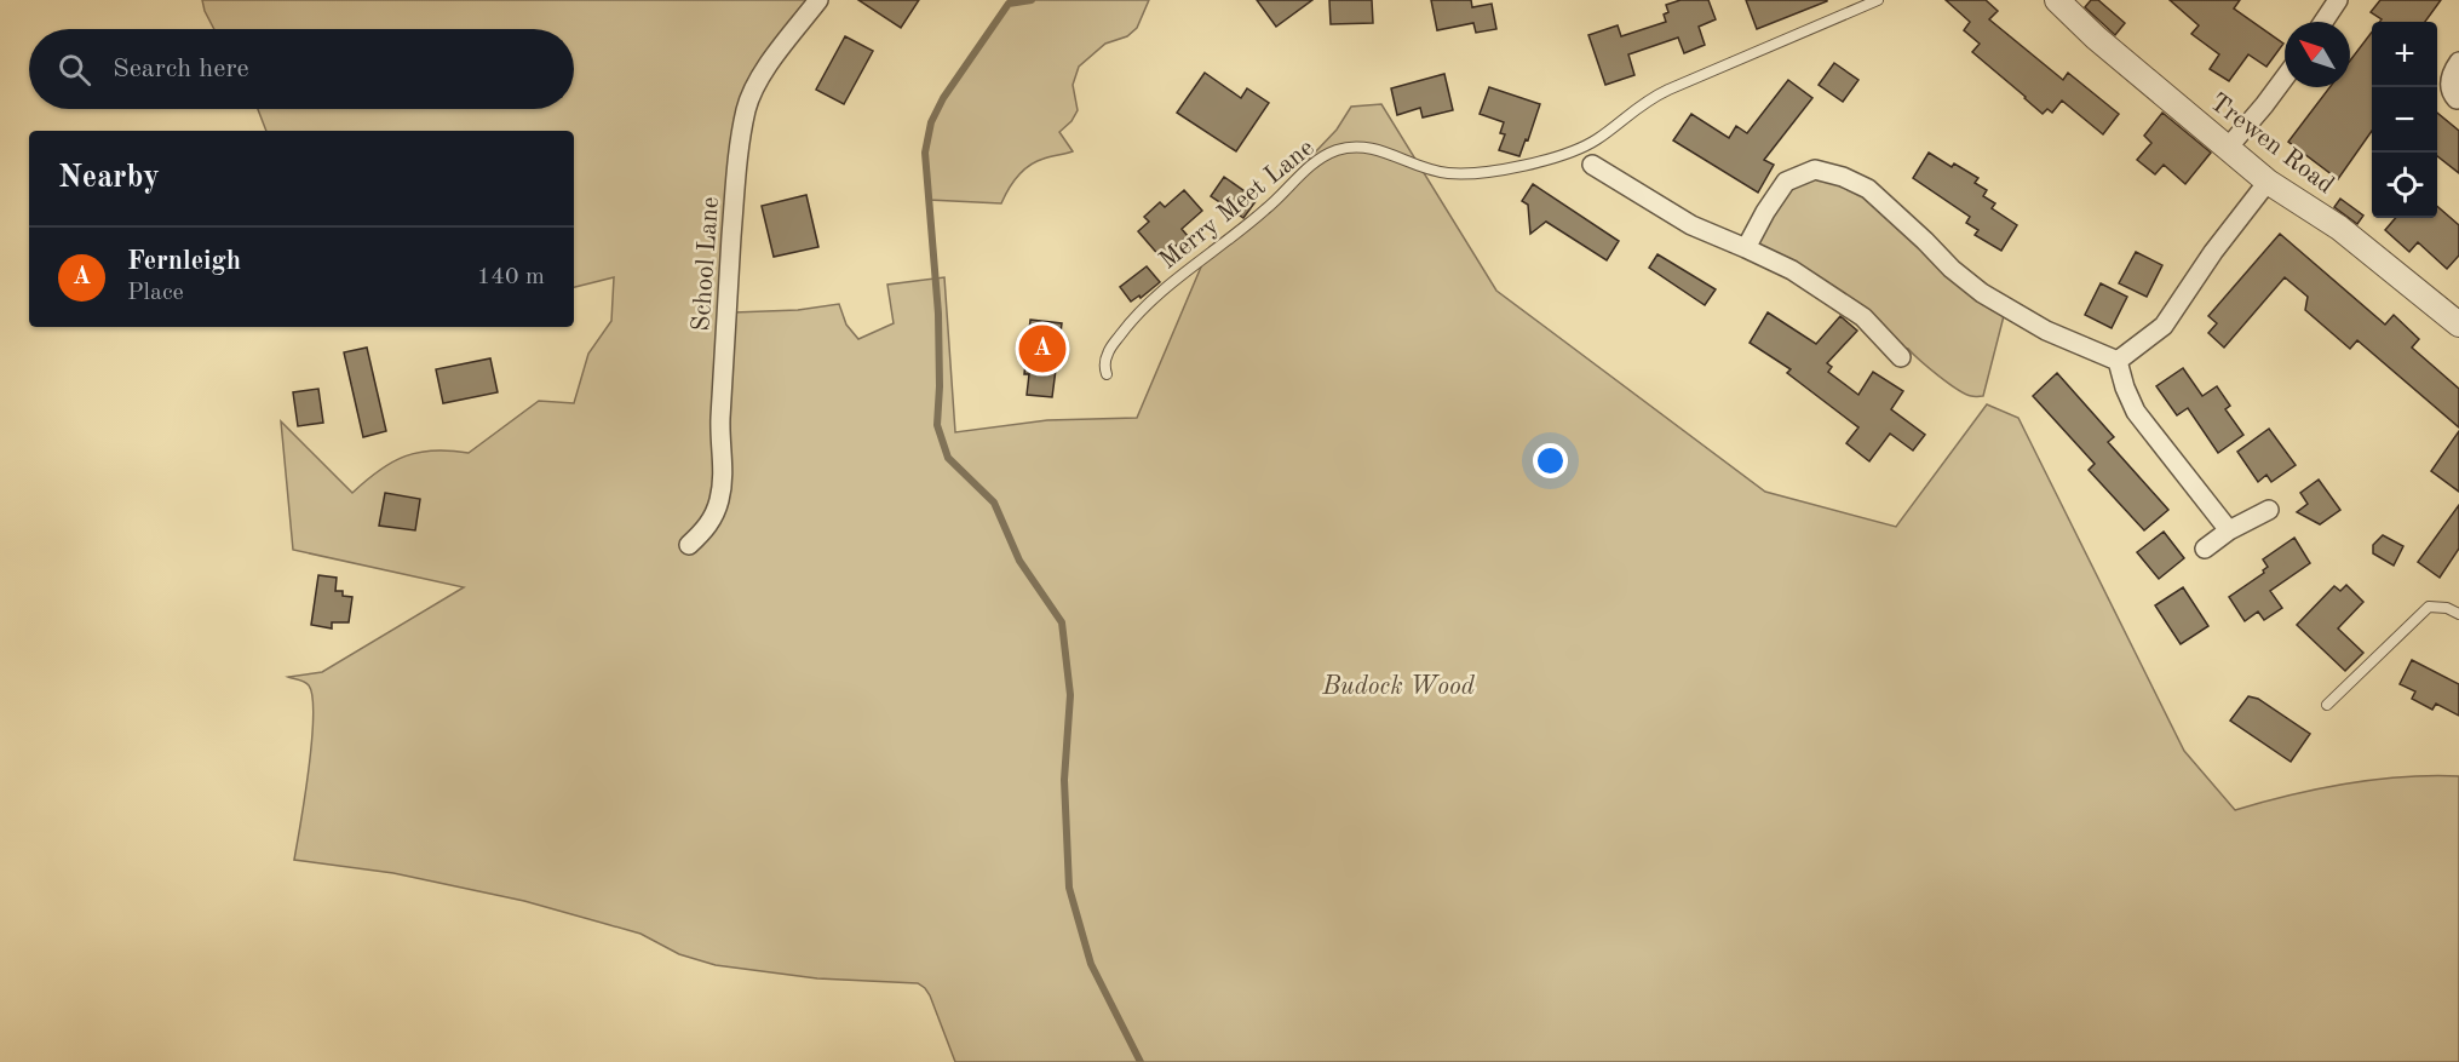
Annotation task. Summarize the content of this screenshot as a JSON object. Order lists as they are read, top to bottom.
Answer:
{
  "streets": {
    "street": ["Trewen Road", "School Lane"],
    "lane": ["Merry Meet Lane"]
  },
  "parks": ["Budock Wood"],
  "north": "top left",
  "page": {
    "map_buttons": ["+", "−"],
    "search": "Search here",
    "heading": "Nearby",
    "list": [
      {
        "mark": "A",
        "name": "Fernleigh",
        "note": "Place",
        "value": "140 m"
      }
    ],
    "pins": "A"
  }
}
